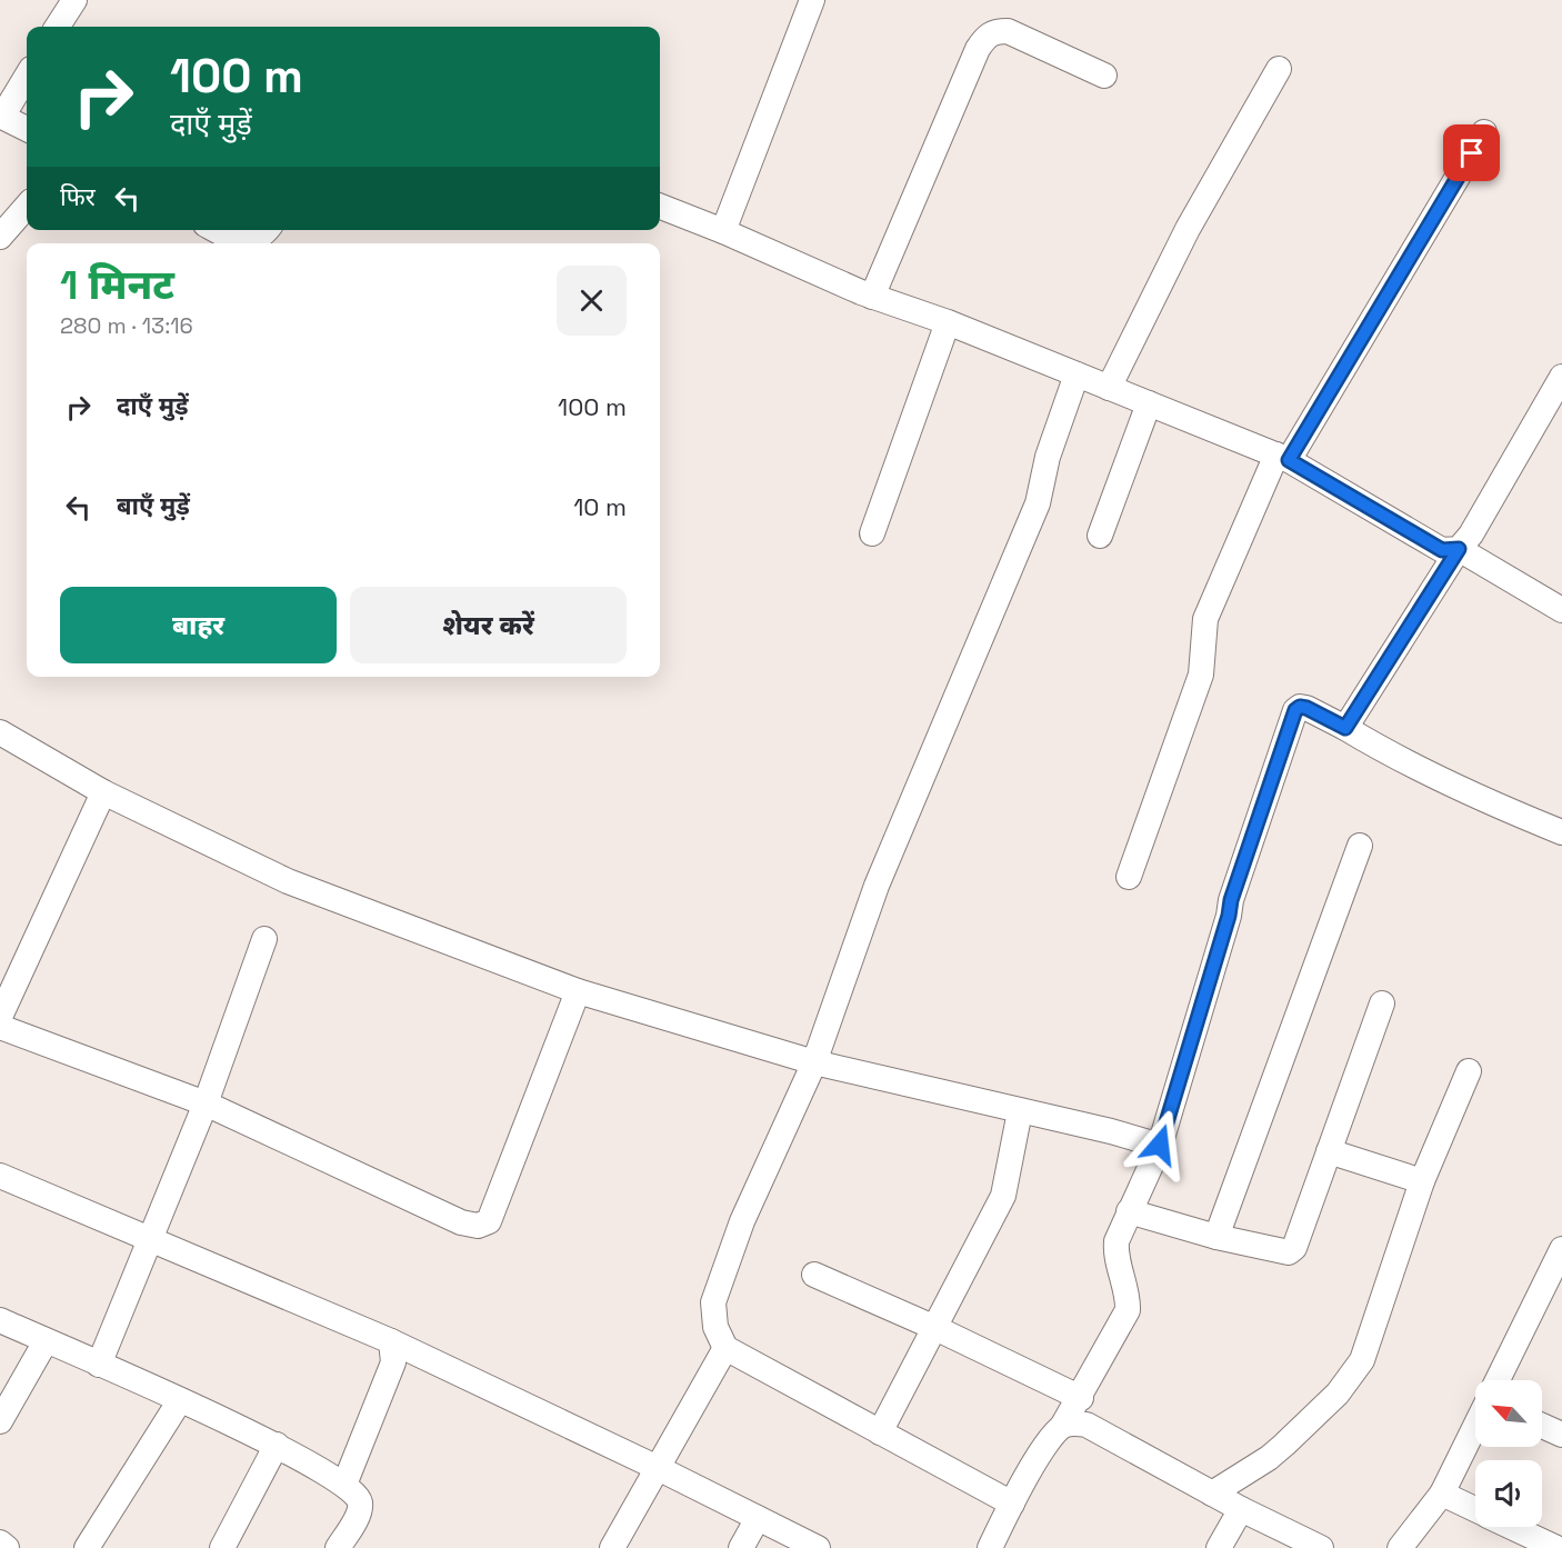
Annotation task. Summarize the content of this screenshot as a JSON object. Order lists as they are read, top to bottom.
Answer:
{
  "north": "top left",
  "page": {
    "turn": ["100 m", "दाएँ मुड़ें"],
    "then": "फिर",
    "heading": ["1 मिनट", "280 m · 13:16"],
    "list": [
      {
        "name": "दाएँ मुड़ें",
        "value": "100 m"
      },
      {
        "name": "बाएँ मुड़ें",
        "value": "10 m"
      }
    ],
    "buttons": ["बाहर", "शेयर करें"]
  }
}
